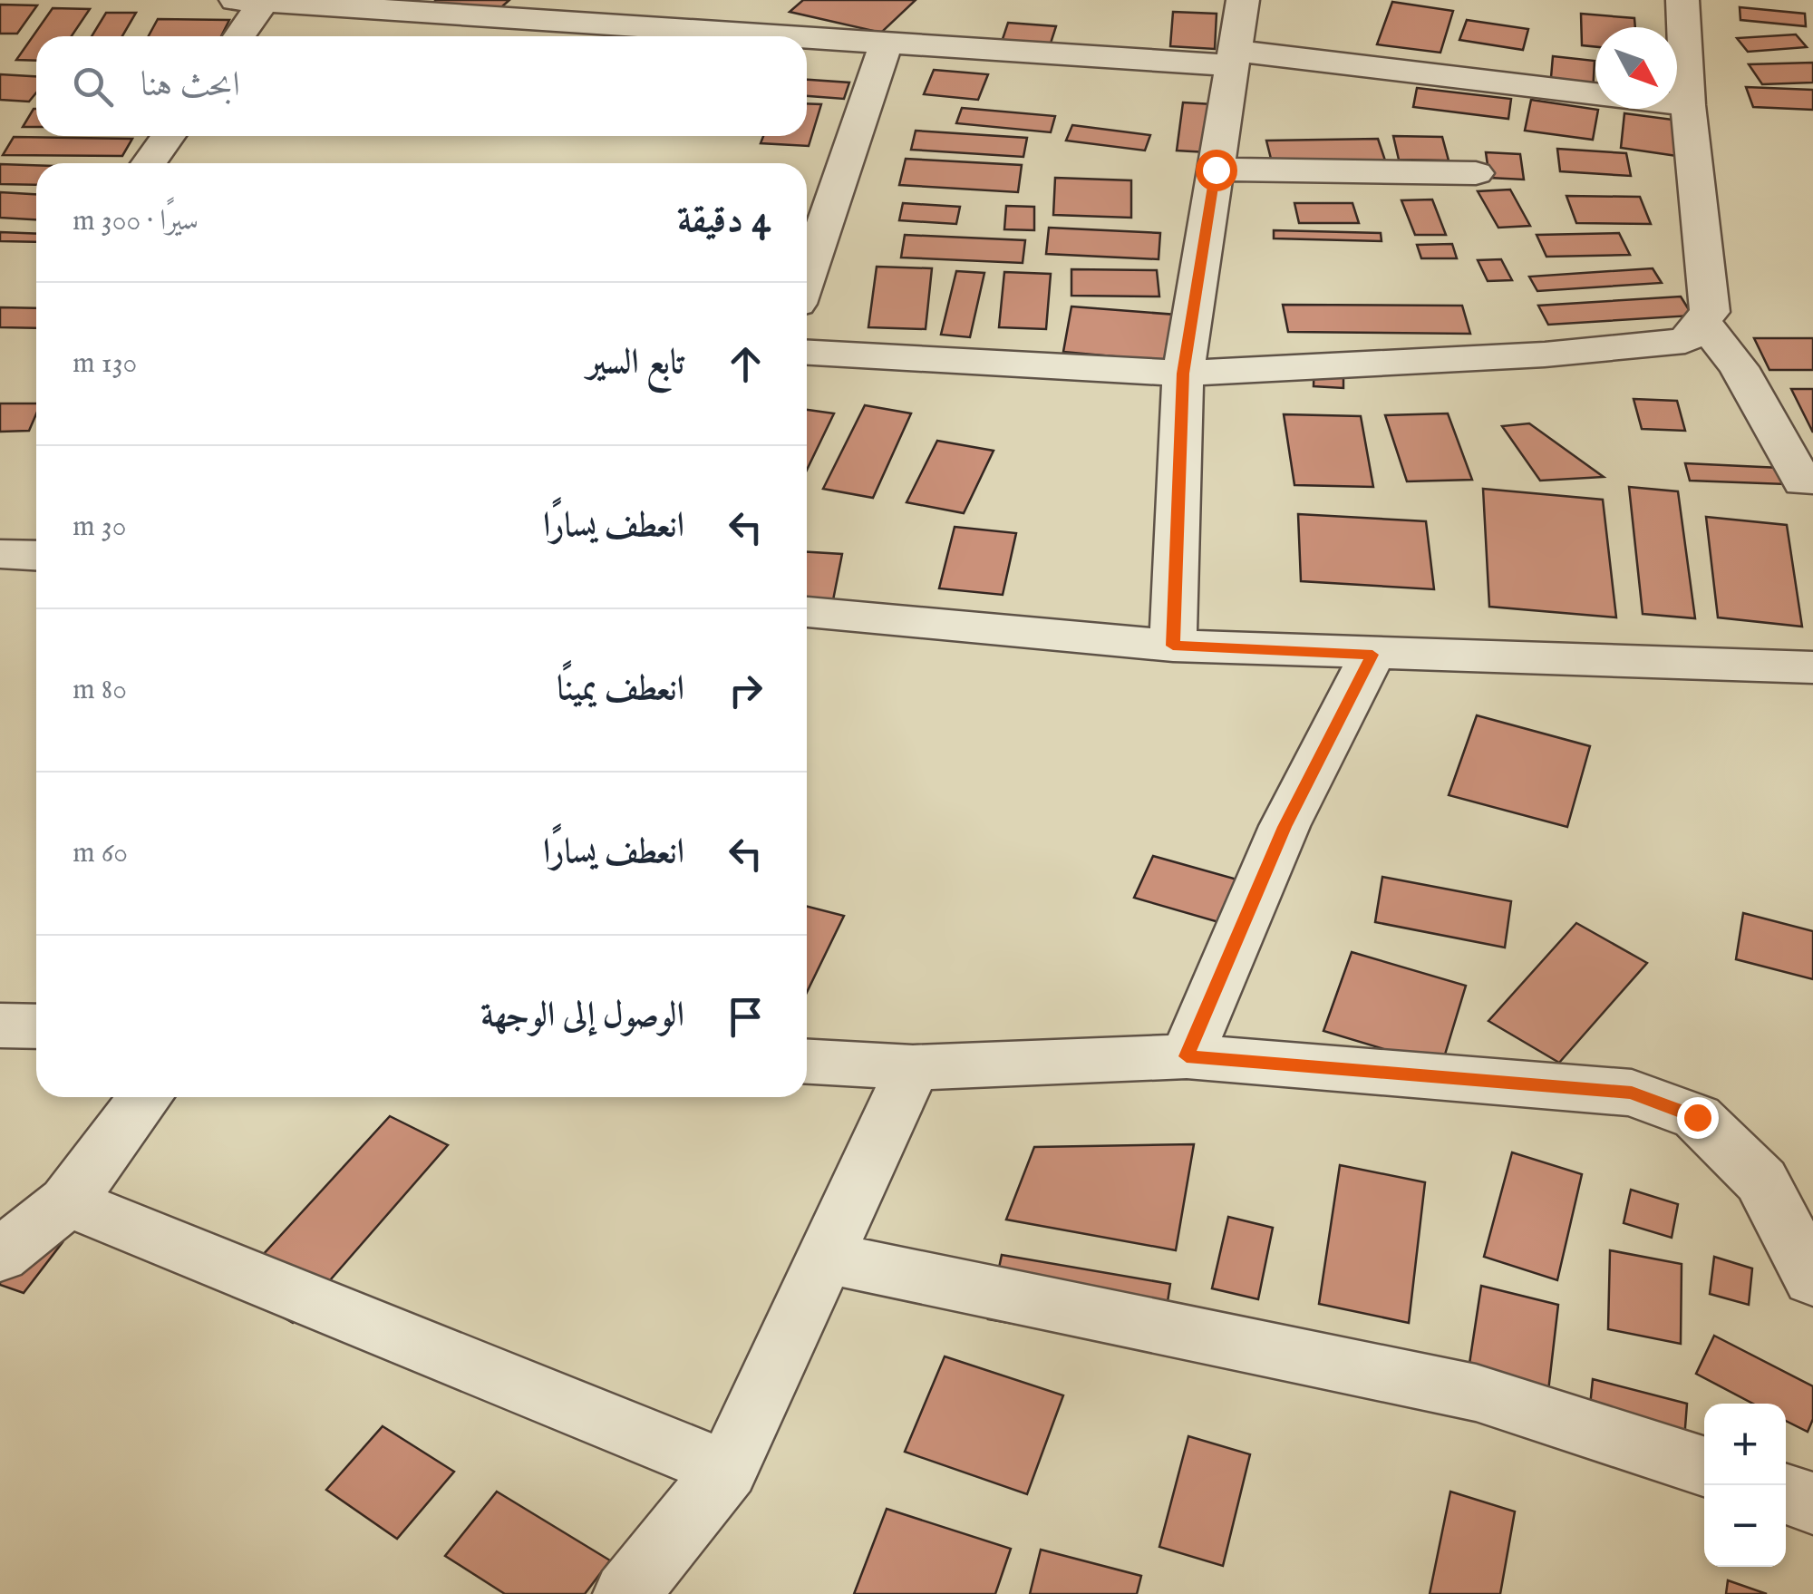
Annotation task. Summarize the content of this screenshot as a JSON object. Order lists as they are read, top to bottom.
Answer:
{
  "north": "bottom right",
  "page": {
    "search": "ابحث هنا",
    "heading": ["4 دقيقة", "سيرًا · 300 m"],
    "list": [
      ["تابع السير", "130 m"],
      ["انعطف يسارًا", "30 m"],
      ["انعطف يمينًا", "80 m"],
      ["انعطف يسارًا", "60 m"],
      "الوصول إلى الوجهة"
    ],
    "map_buttons": ["+", "−"]
  }
}
